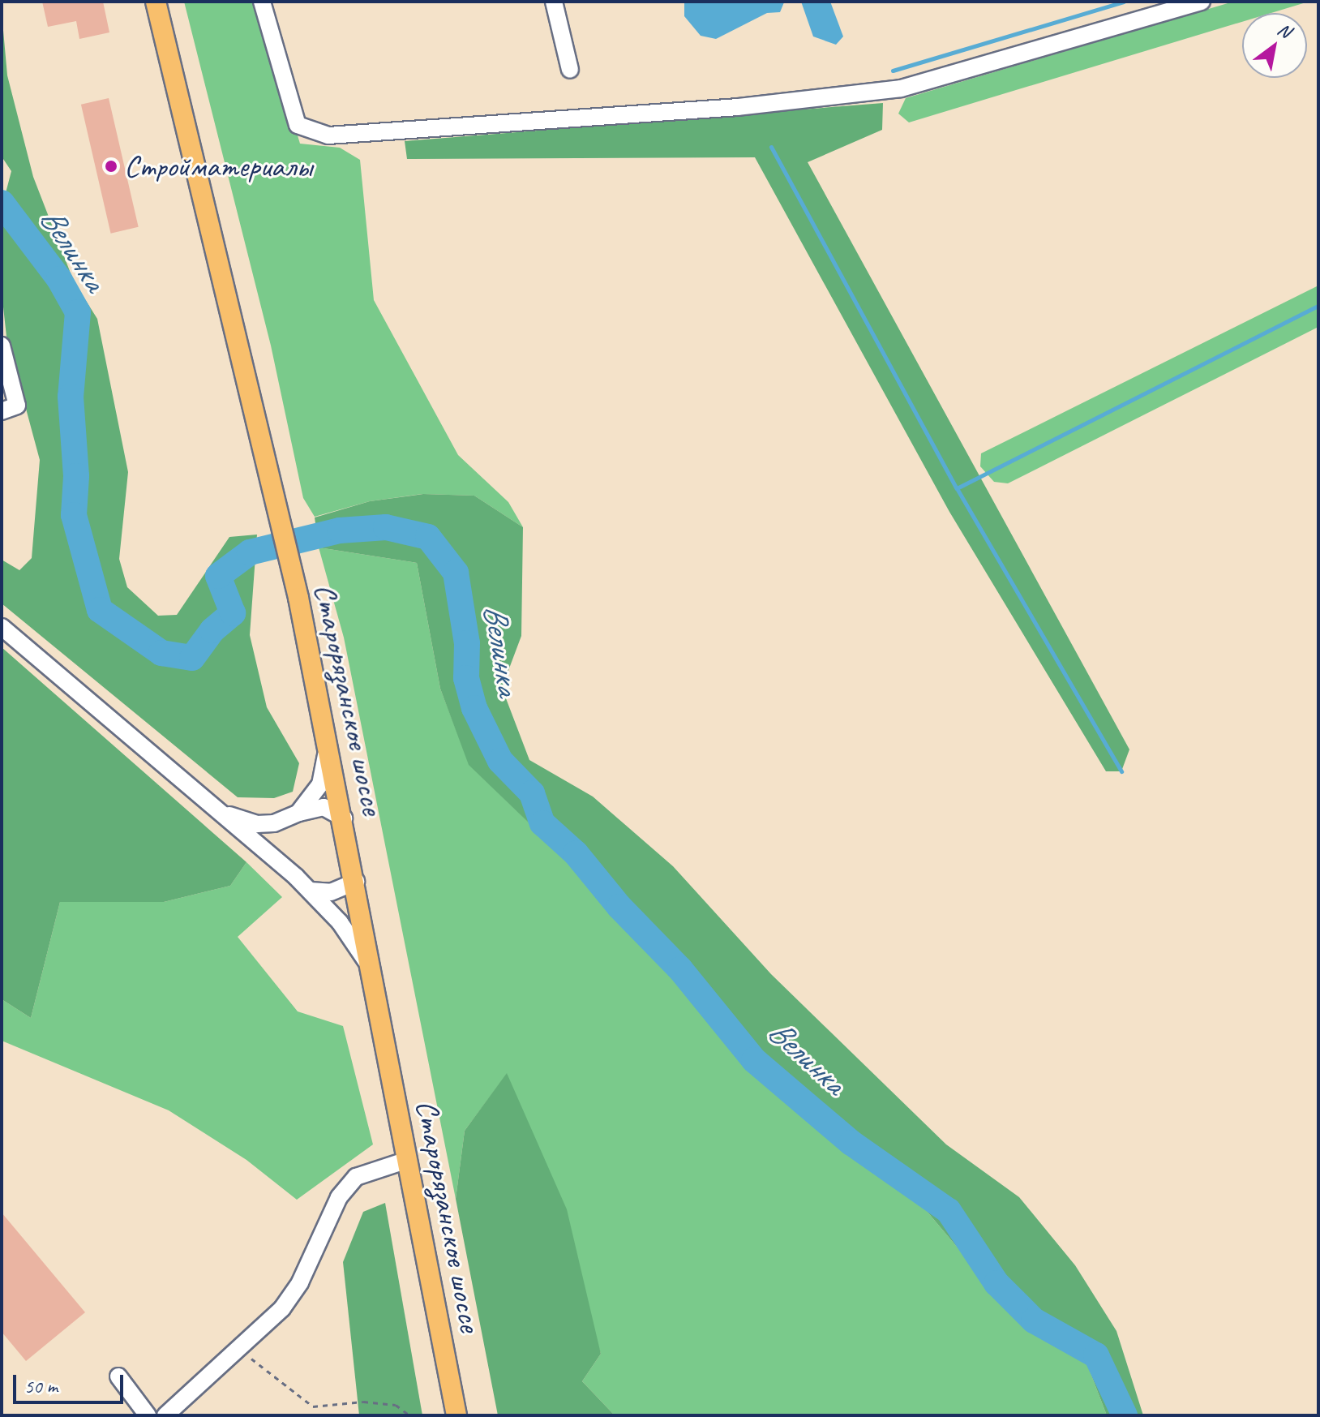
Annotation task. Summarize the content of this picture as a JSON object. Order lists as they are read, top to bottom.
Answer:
{
  "streets": {
    "main road": ["Старорязанское шоссе"]
  },
  "water": ["Велинка"],
  "places": ["Стройматериалы"],
  "scale_bar": "50 m",
  "north": "top right"
}
